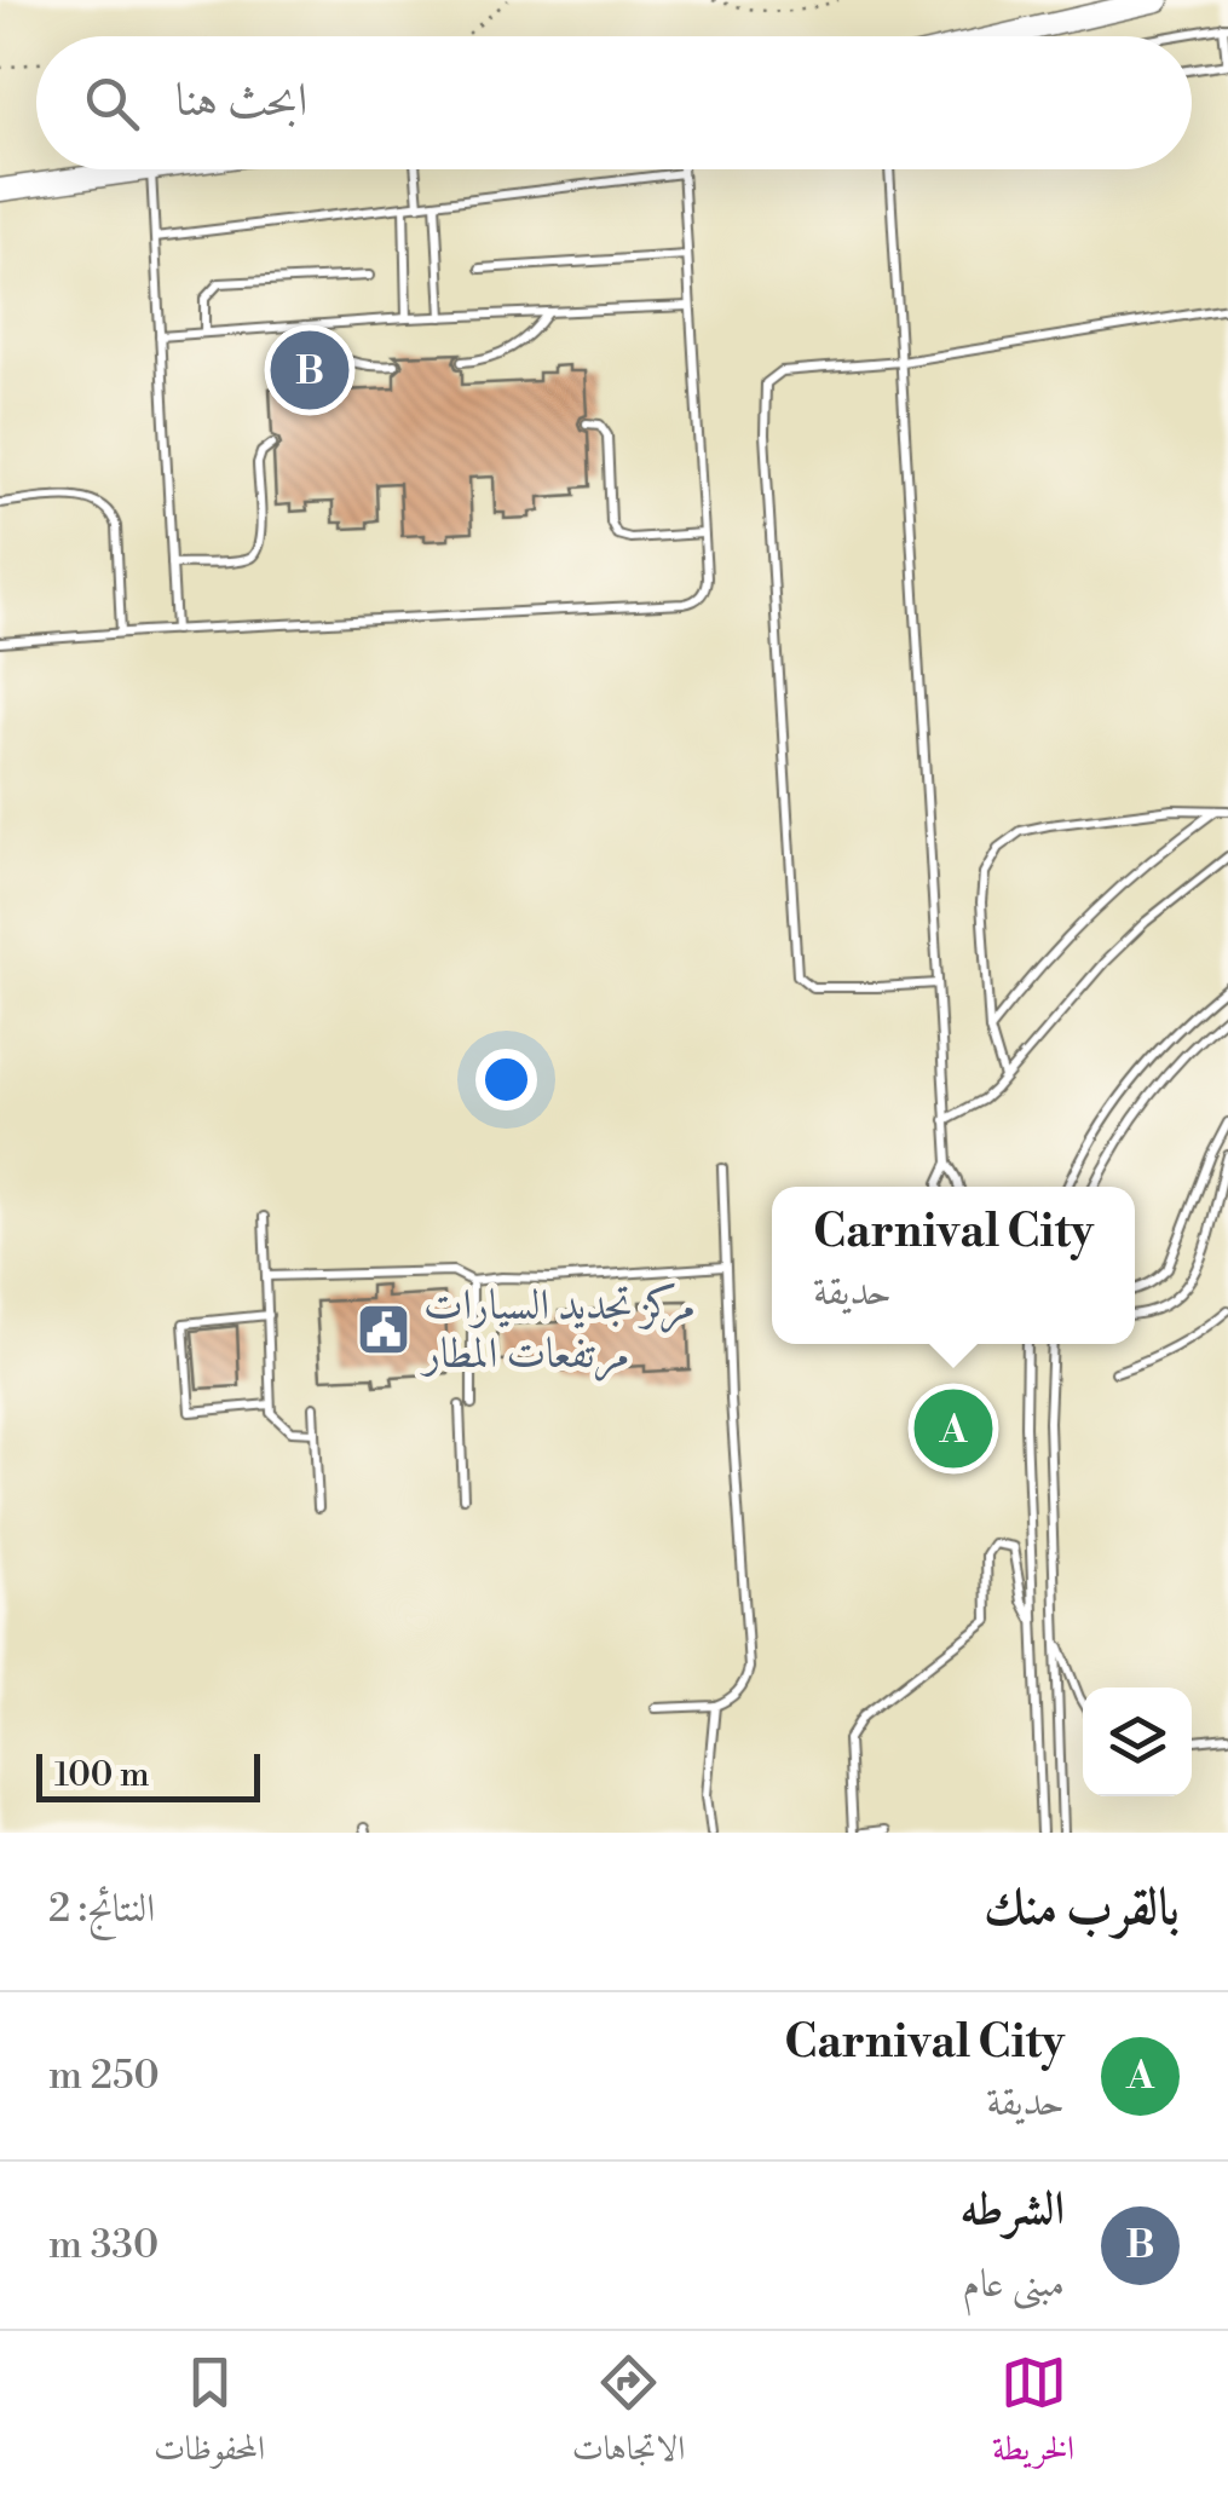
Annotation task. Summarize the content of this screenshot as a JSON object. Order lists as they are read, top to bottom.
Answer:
{
  "places": {
    "public building": ["مركز تجديد السيارات مرتفعات المطار"]
  },
  "scale_bar": "100 m",
  "page": {
    "search": "ابحث هنا",
    "pins": ["B", "A"],
    "popup": ["Carnival City", "حديقة"],
    "scale": "100 m",
    "heading": ["بالقرب منك", "النتائج: 2"],
    "list": [
      {
        "mark": "A",
        "name": "Carnival City",
        "note": "حديقة",
        "value": "250 m"
      },
      {
        "mark": "B",
        "name": "الشرطه",
        "note": "مبنى عام",
        "value": "330 m"
      }
    ],
    "nav": ["الخريطة", "الاتجاهات", "المحفوظات"]
  }
}
